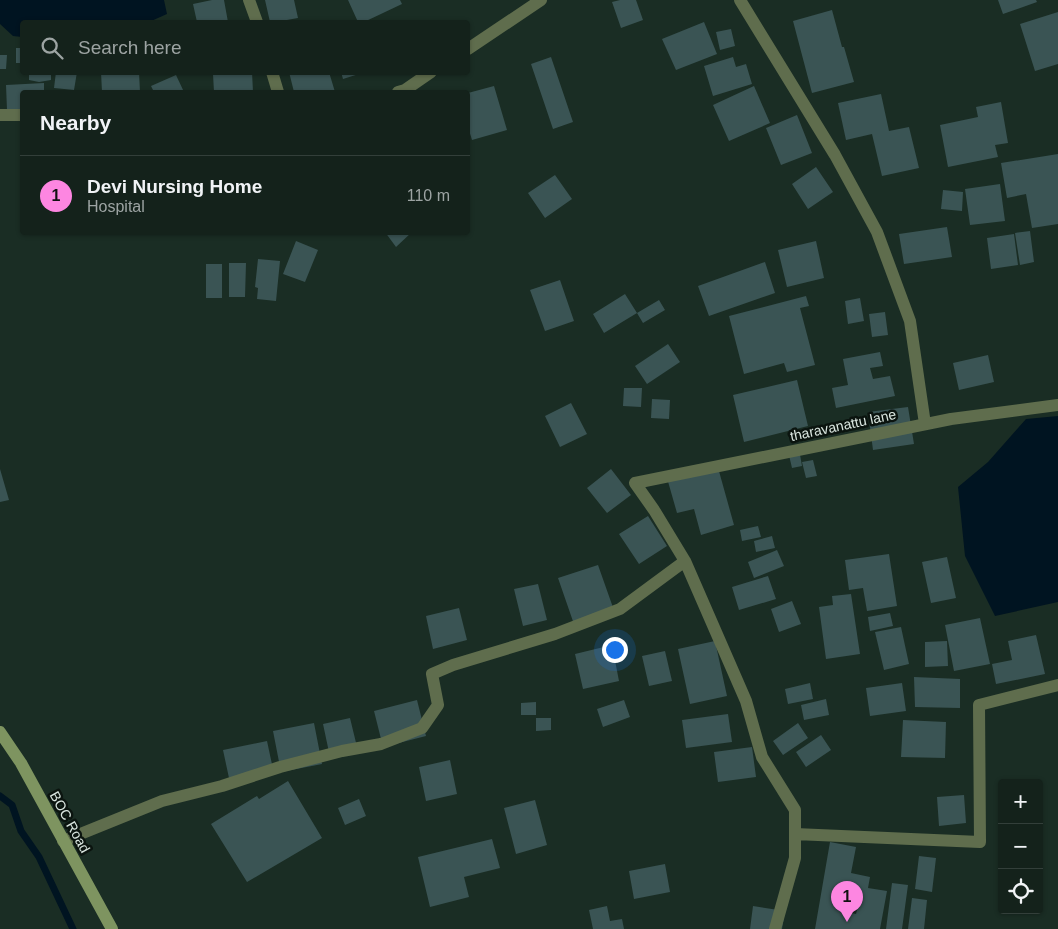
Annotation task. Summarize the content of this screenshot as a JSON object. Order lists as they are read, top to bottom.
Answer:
{
  "streets": {
    "street": ["tharavanattu lane", "BOC Road"]
  },
  "page": {
    "search": "Search here",
    "heading": "Nearby",
    "list": [
      {
        "mark": "1",
        "name": "Devi Nursing Home",
        "note": "Hospital",
        "value": "110 m"
      }
    ],
    "map_buttons": ["+", "−"],
    "pins": "1"
  }
}
